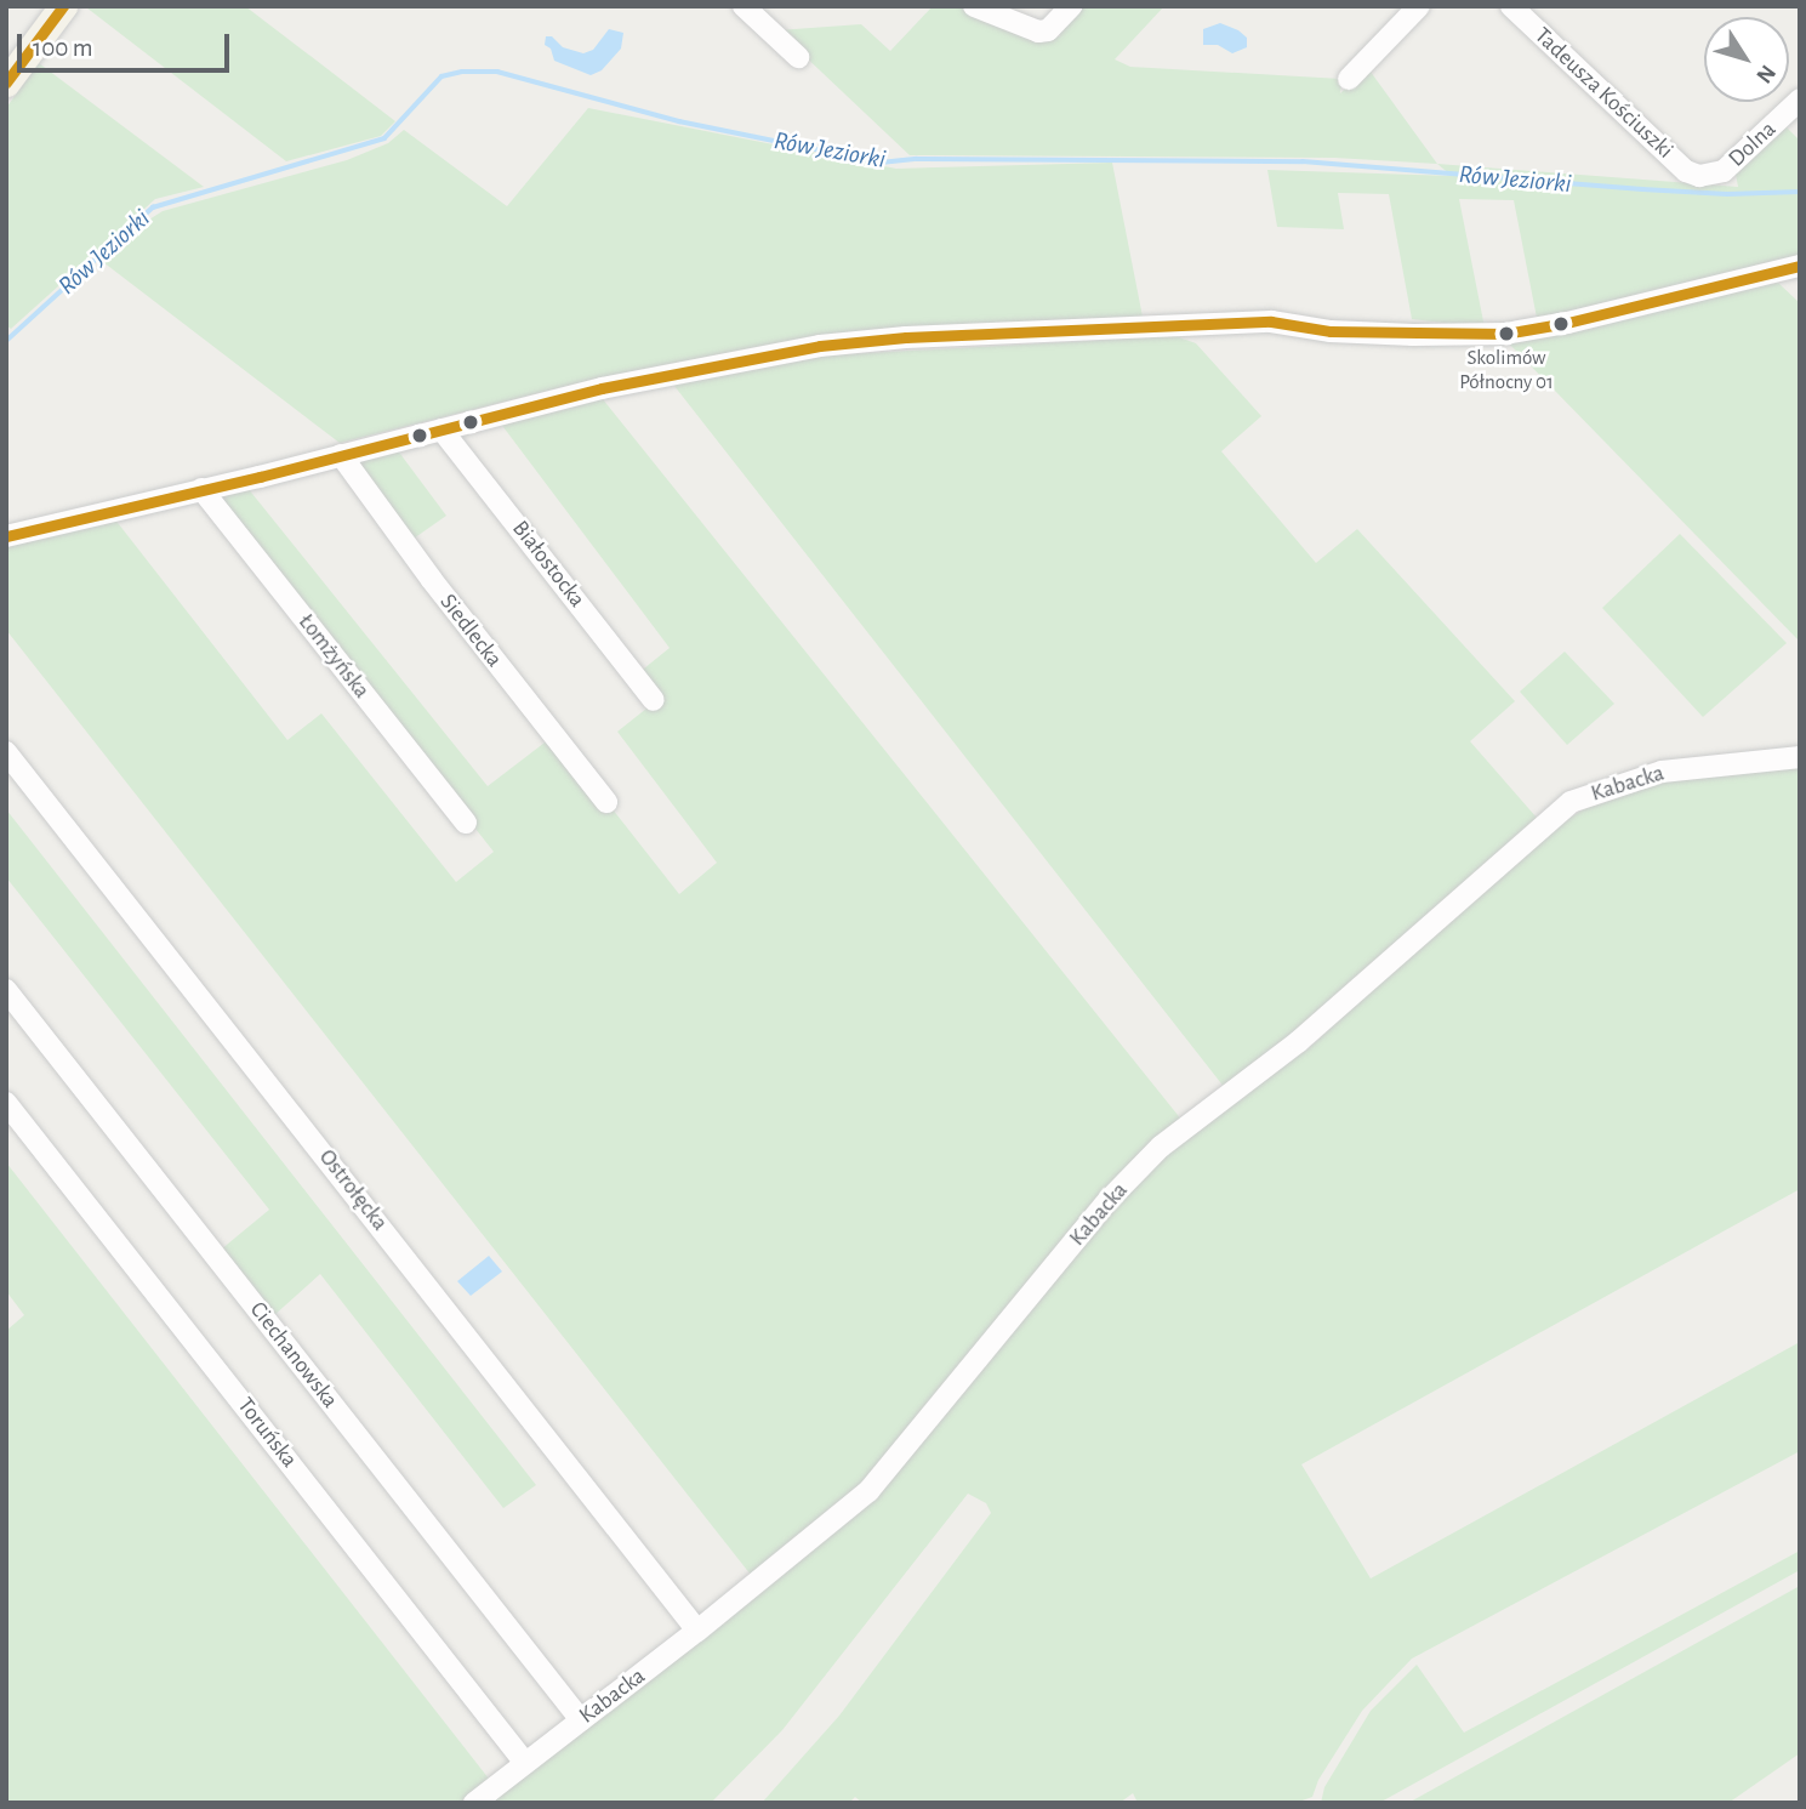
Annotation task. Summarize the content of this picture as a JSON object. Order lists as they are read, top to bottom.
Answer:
{
  "streets": {
    "street": [
      "Tadeusza Kościuszki",
      "Dolna",
      "Białostocka",
      "Siedlecka",
      "Łomżyńska",
      "Kabacka",
      "Ostrołęcka",
      "Ciechanowska",
      "Toruńska"
    ]
  },
  "crossings": [
    ["Tadeusza Kościuszki", "Dolna"],
    ["Kabacka", "Ostrołęcka"],
    ["Kabacka", "Ciechanowska"],
    ["Kabacka", "Toruńska"]
  ],
  "water": ["Rów Jeziorki"],
  "places": ["Skolimów Północny 01"],
  "scale_bar": "100 m",
  "north": "bottom right"
}
